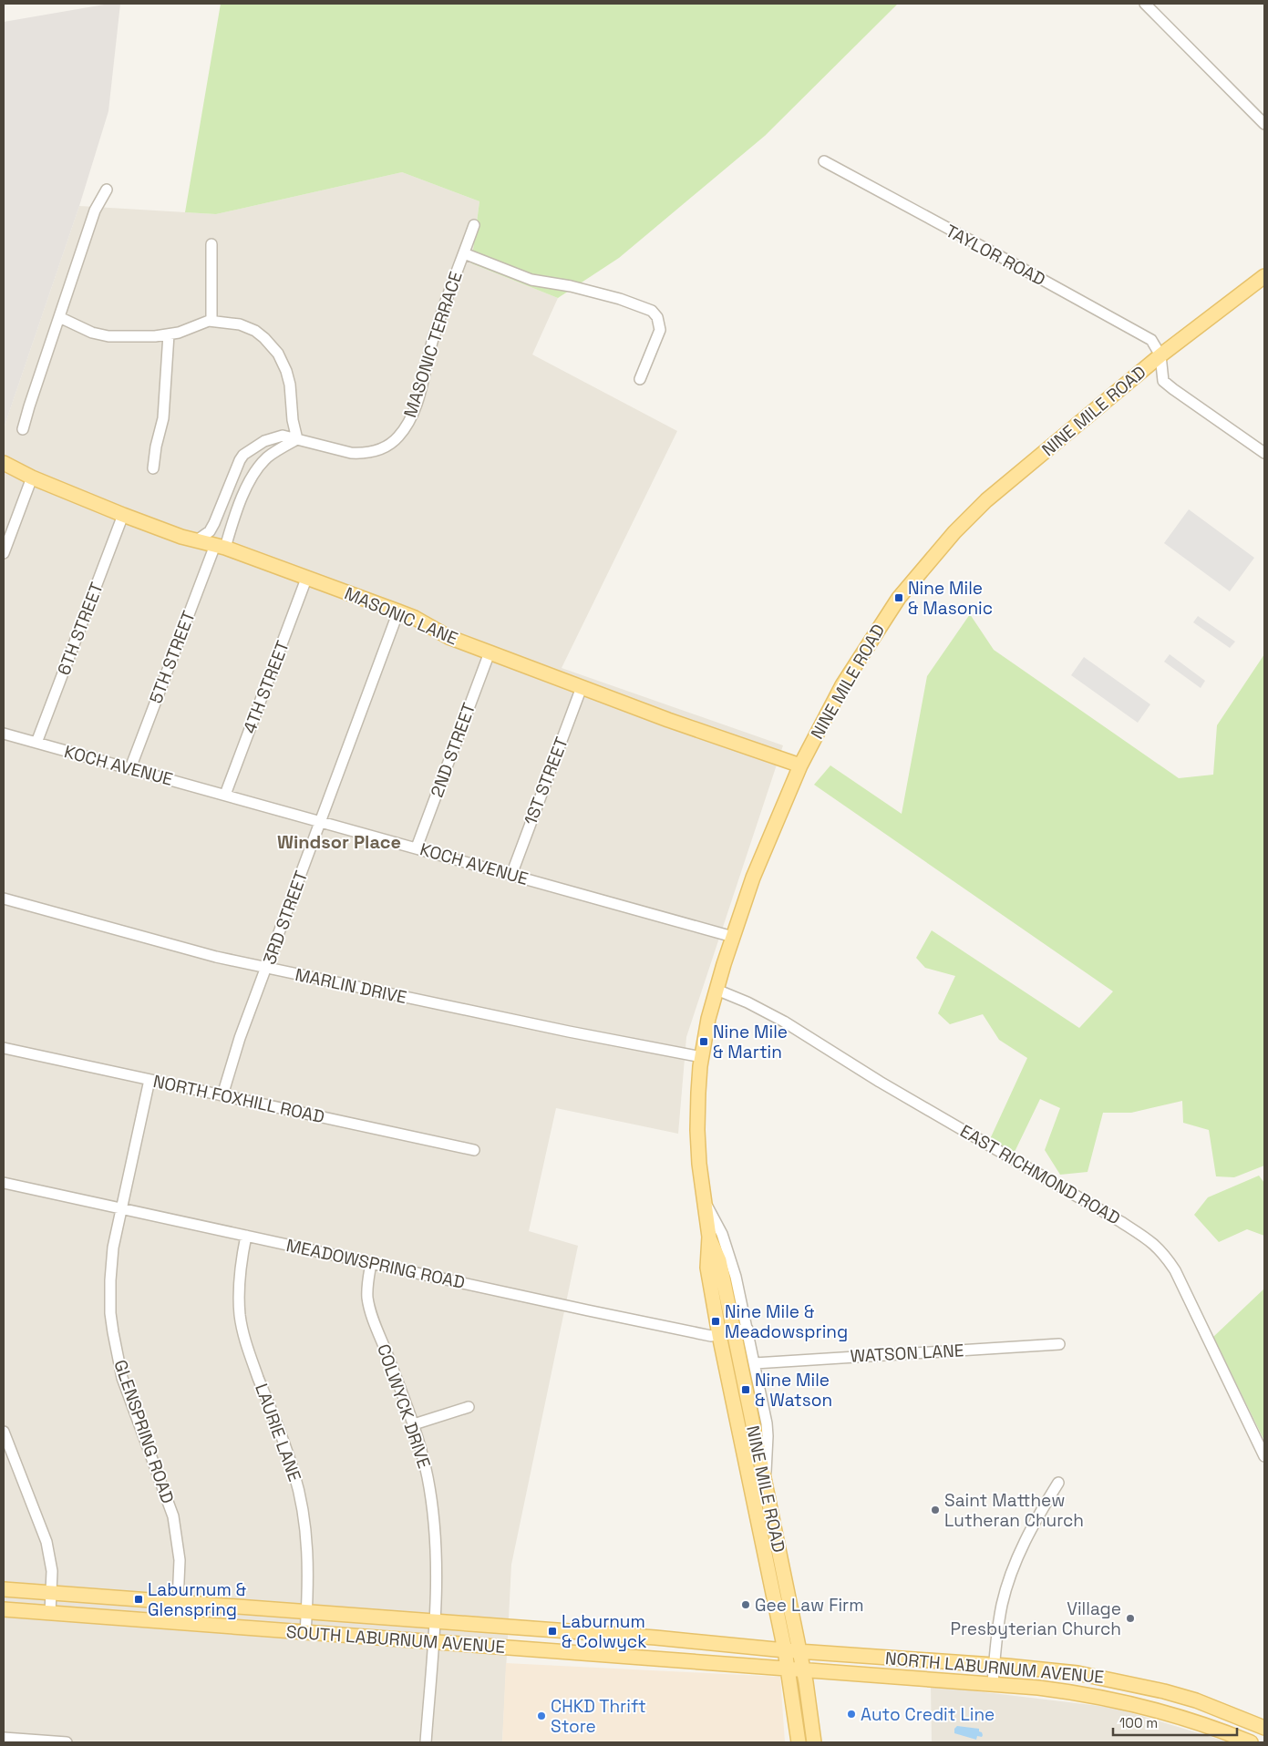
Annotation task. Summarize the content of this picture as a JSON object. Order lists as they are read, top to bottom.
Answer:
{
  "streets": {
    "main road": [
      "NINE MILE ROAD",
      "MASONIC LANE",
      "SOUTH LABURNUM AVENUE",
      "NORTH LABURNUM AVENUE"
    ],
    "street": [
      "TAYLOR ROAD",
      "MASONIC TERRACE",
      "6TH STREET",
      "5TH STREET",
      "4TH STREET",
      "2ND STREET",
      "KOCH AVENUE",
      "1ST STREET",
      "3RD STREET",
      "MARLIN DRIVE",
      "NORTH FOXHILL ROAD",
      "EAST RICHMOND ROAD",
      "MEADOWSPRING ROAD",
      "WATSON LANE",
      "COLWYCK DRIVE",
      "GLENSPRING ROAD",
      "LAURIE LANE"
    ]
  },
  "crossings": [
    ["TAYLOR ROAD", "NINE MILE ROAD"],
    ["MASONIC TERRACE", "MASONIC LANE"],
    ["NINE MILE ROAD", "MASONIC LANE"],
    ["NINE MILE ROAD", "KOCH AVENUE"],
    ["NINE MILE ROAD", "MARLIN DRIVE"],
    ["NINE MILE ROAD", "EAST RICHMOND ROAD"],
    ["NINE MILE ROAD", "MEADOWSPRING ROAD"],
    ["NINE MILE ROAD", "SOUTH LABURNUM AVENUE"],
    ["NINE MILE ROAD", "NORTH LABURNUM AVENUE"],
    ["MASONIC LANE", "6TH STREET"],
    ["MASONIC LANE", "5TH STREET"],
    ["MASONIC LANE", "4TH STREET"],
    ["MASONIC LANE", "2ND STREET"],
    ["MASONIC LANE", "1ST STREET"],
    ["MASONIC LANE", "3RD STREET"],
    ["6TH STREET", "KOCH AVENUE"],
    ["5TH STREET", "KOCH AVENUE"],
    ["4TH STREET", "KOCH AVENUE"],
    ["2ND STREET", "KOCH AVENUE"],
    ["KOCH AVENUE", "1ST STREET"],
    ["KOCH AVENUE", "3RD STREET"],
    ["3RD STREET", "MARLIN DRIVE"],
    ["3RD STREET", "NORTH FOXHILL ROAD"],
    ["NORTH FOXHILL ROAD", "GLENSPRING ROAD"],
    ["MEADOWSPRING ROAD", "COLWYCK DRIVE"],
    ["MEADOWSPRING ROAD", "GLENSPRING ROAD"],
    ["MEADOWSPRING ROAD", "LAURIE LANE"],
    ["COLWYCK DRIVE", "SOUTH LABURNUM AVENUE"],
    ["GLENSPRING ROAD", "SOUTH LABURNUM AVENUE"],
    ["LAURIE LANE", "SOUTH LABURNUM AVENUE"],
    ["SOUTH LABURNUM AVENUE", "NORTH LABURNUM AVENUE"]
  ],
  "districts": ["Windsor Place"],
  "places": {
    "transit": [
      "Nine Mile & Masonic",
      "Nine Mile & Martin",
      "Nine Mile & Meadowspring",
      "Nine Mile & Watson",
      "Laburnum & Glenspring",
      "Laburnum & Colwyck"
    ],
    "other": [
      "Saint Matthew Lutheran Church",
      "Gee Law Firm",
      "Village Presbyterian Church",
      "Auto Credit Line",
      "CHKD Thrift Store"
    ]
  },
  "scale_bar": "100 m"
}
